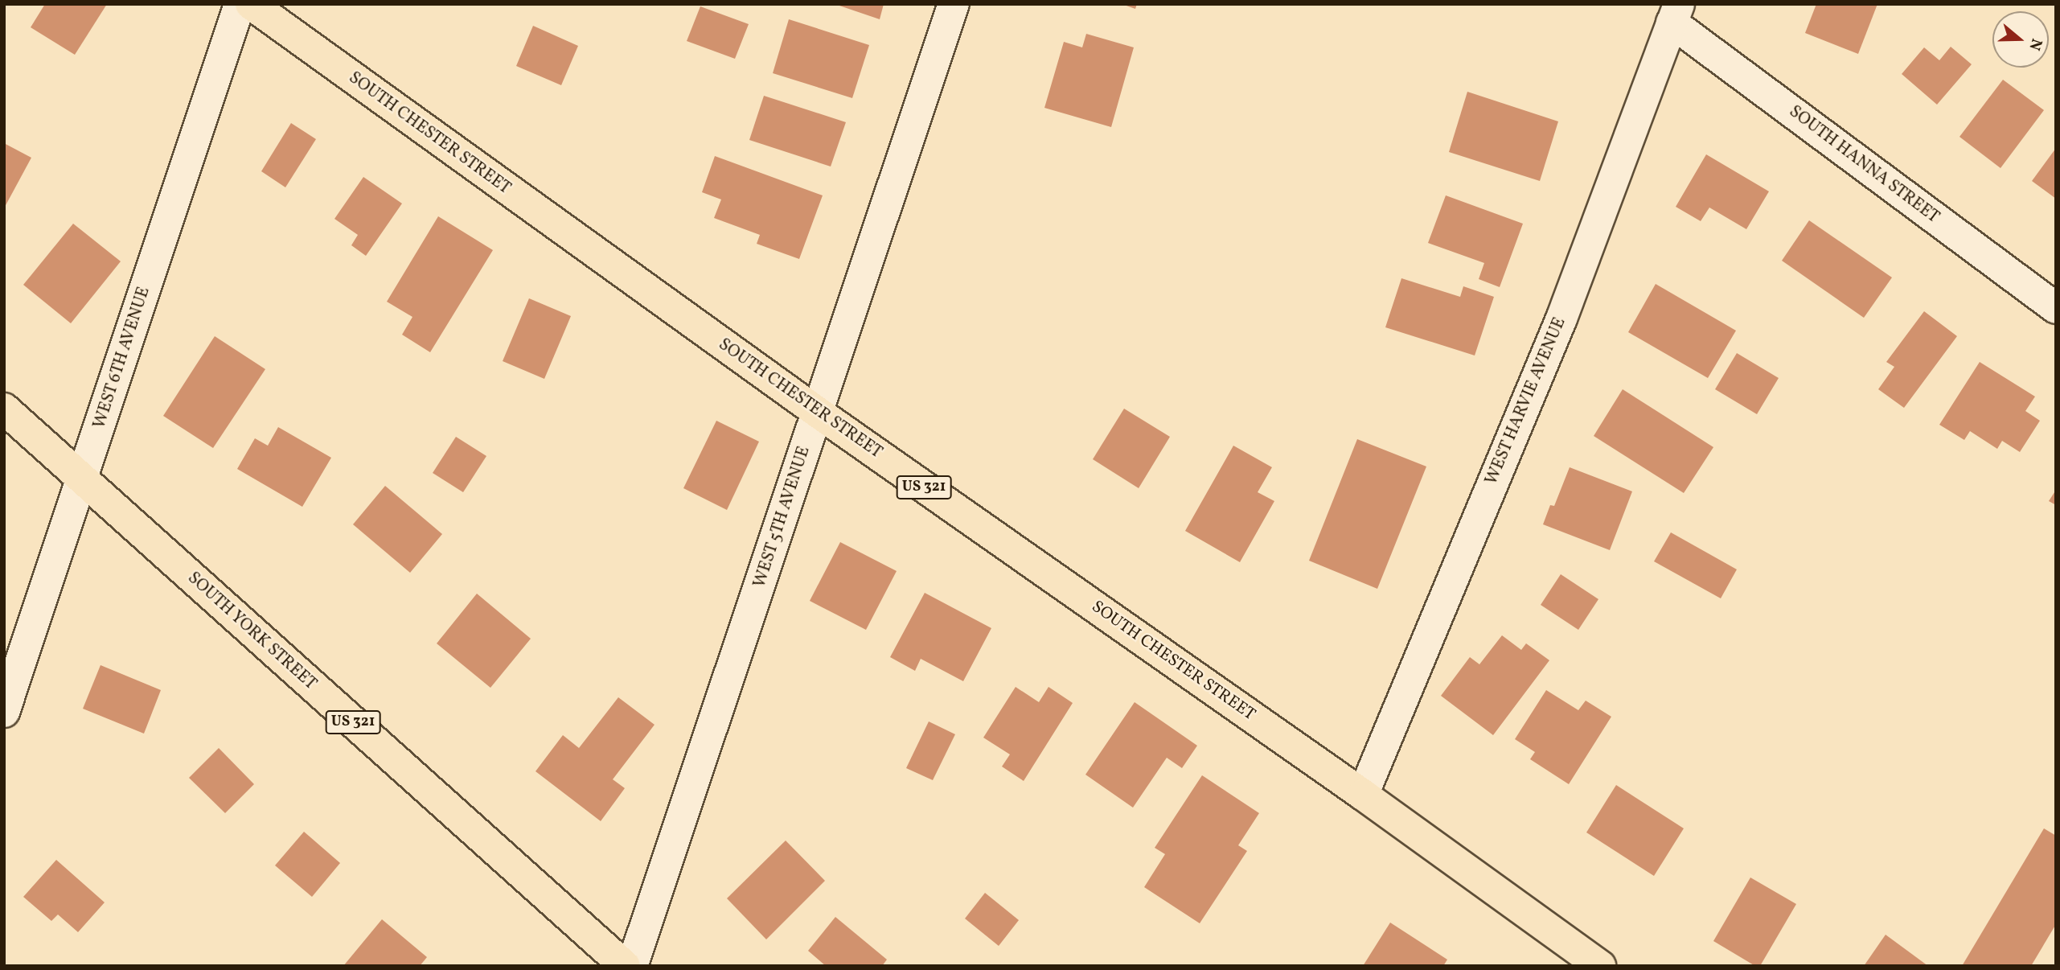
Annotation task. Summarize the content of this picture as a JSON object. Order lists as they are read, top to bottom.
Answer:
{
  "streets": {
    "main road": ["SOUTH CHESTER STREET", "US 321", "SOUTH YORK STREET"],
    "street": [
      "SOUTH HANNA STREET",
      "WEST 6TH AVENUE",
      "WEST HARVIE AVENUE",
      "WEST 5TH AVENUE"
    ]
  },
  "crossings": [
    ["SOUTH CHESTER STREET", "WEST HARVIE AVENUE"],
    ["SOUTH CHESTER STREET", "WEST 5TH AVENUE"],
    ["SOUTH HANNA STREET", "WEST HARVIE AVENUE"],
    ["WEST 6TH AVENUE", "SOUTH YORK STREET"]
  ],
  "north": "right"
}
